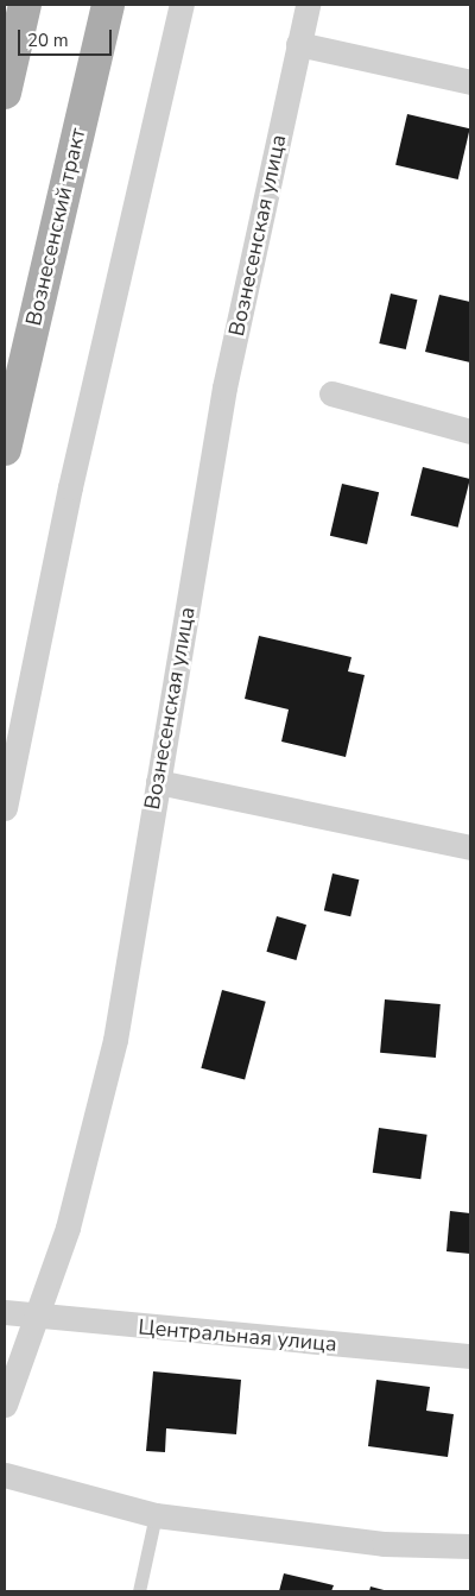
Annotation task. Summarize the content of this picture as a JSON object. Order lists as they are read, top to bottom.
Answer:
{
  "streets": {
    "main road": ["Вознесенский тракт"],
    "street": ["Вознесенская улица", "Центральная улица"]
  },
  "crossings": [
    ["Вознесенская улица", "Центральная улица"]
  ],
  "scale_bar": "20 m"
}
